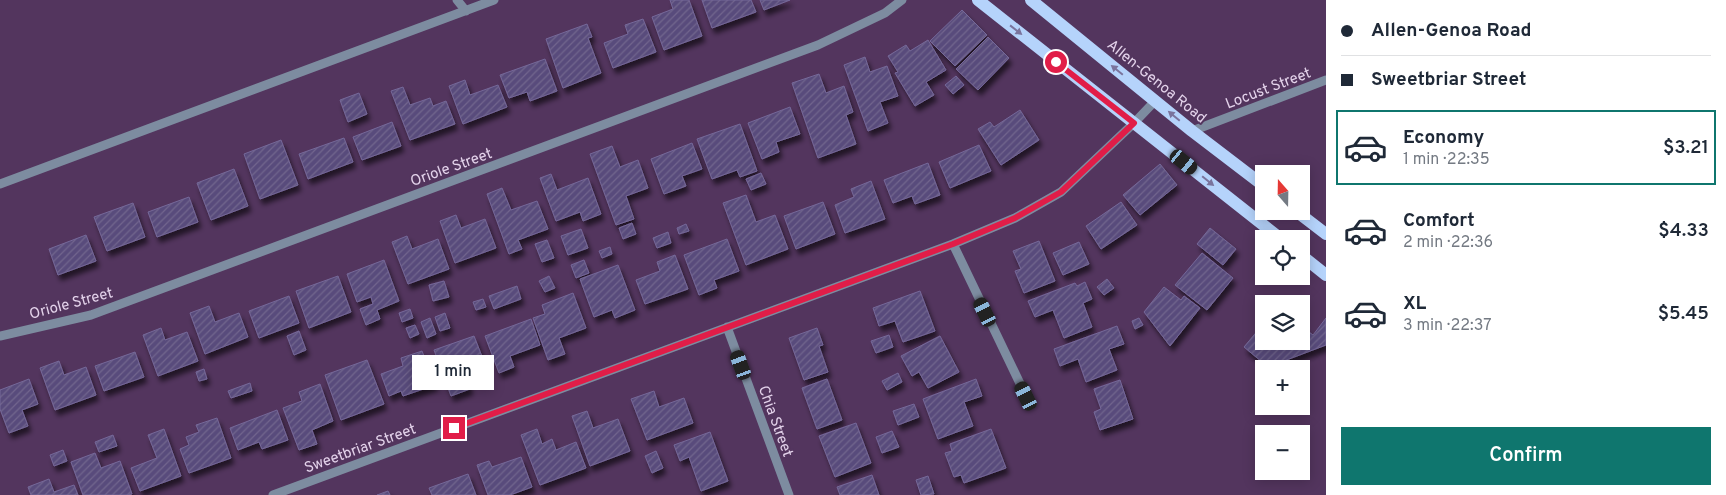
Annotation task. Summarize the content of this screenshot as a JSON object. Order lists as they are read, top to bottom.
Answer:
{
  "streets": {
    "main road": ["Allen-Genoa Road"],
    "street": [
      "Locust Street",
      "Oriole Street",
      "Chia Street",
      "Sweetbriar Street"
    ]
  },
  "crossings": [
    ["Allen-Genoa Road", "Locust Street"],
    ["Allen-Genoa Road", "Sweetbriar Street"],
    ["Chia Street", "Sweetbriar Street"]
  ],
  "north": "top",
  "page": {
    "banner": ["Allen-Genoa Road", "Sweetbriar Street"],
    "list": [
      {
        "name": "Economy",
        "note": "1 min · 22:35",
        "value": "$3.21"
      },
      {
        "name": "Comfort",
        "note": "2 min · 22:36",
        "value": "$4.33"
      },
      {
        "name": "XL",
        "note": "3 min · 22:37",
        "value": "$5.45"
      }
    ],
    "map_buttons": ["+", "−"],
    "bubble": "1 min",
    "buttons": "Confirm"
  }
}
